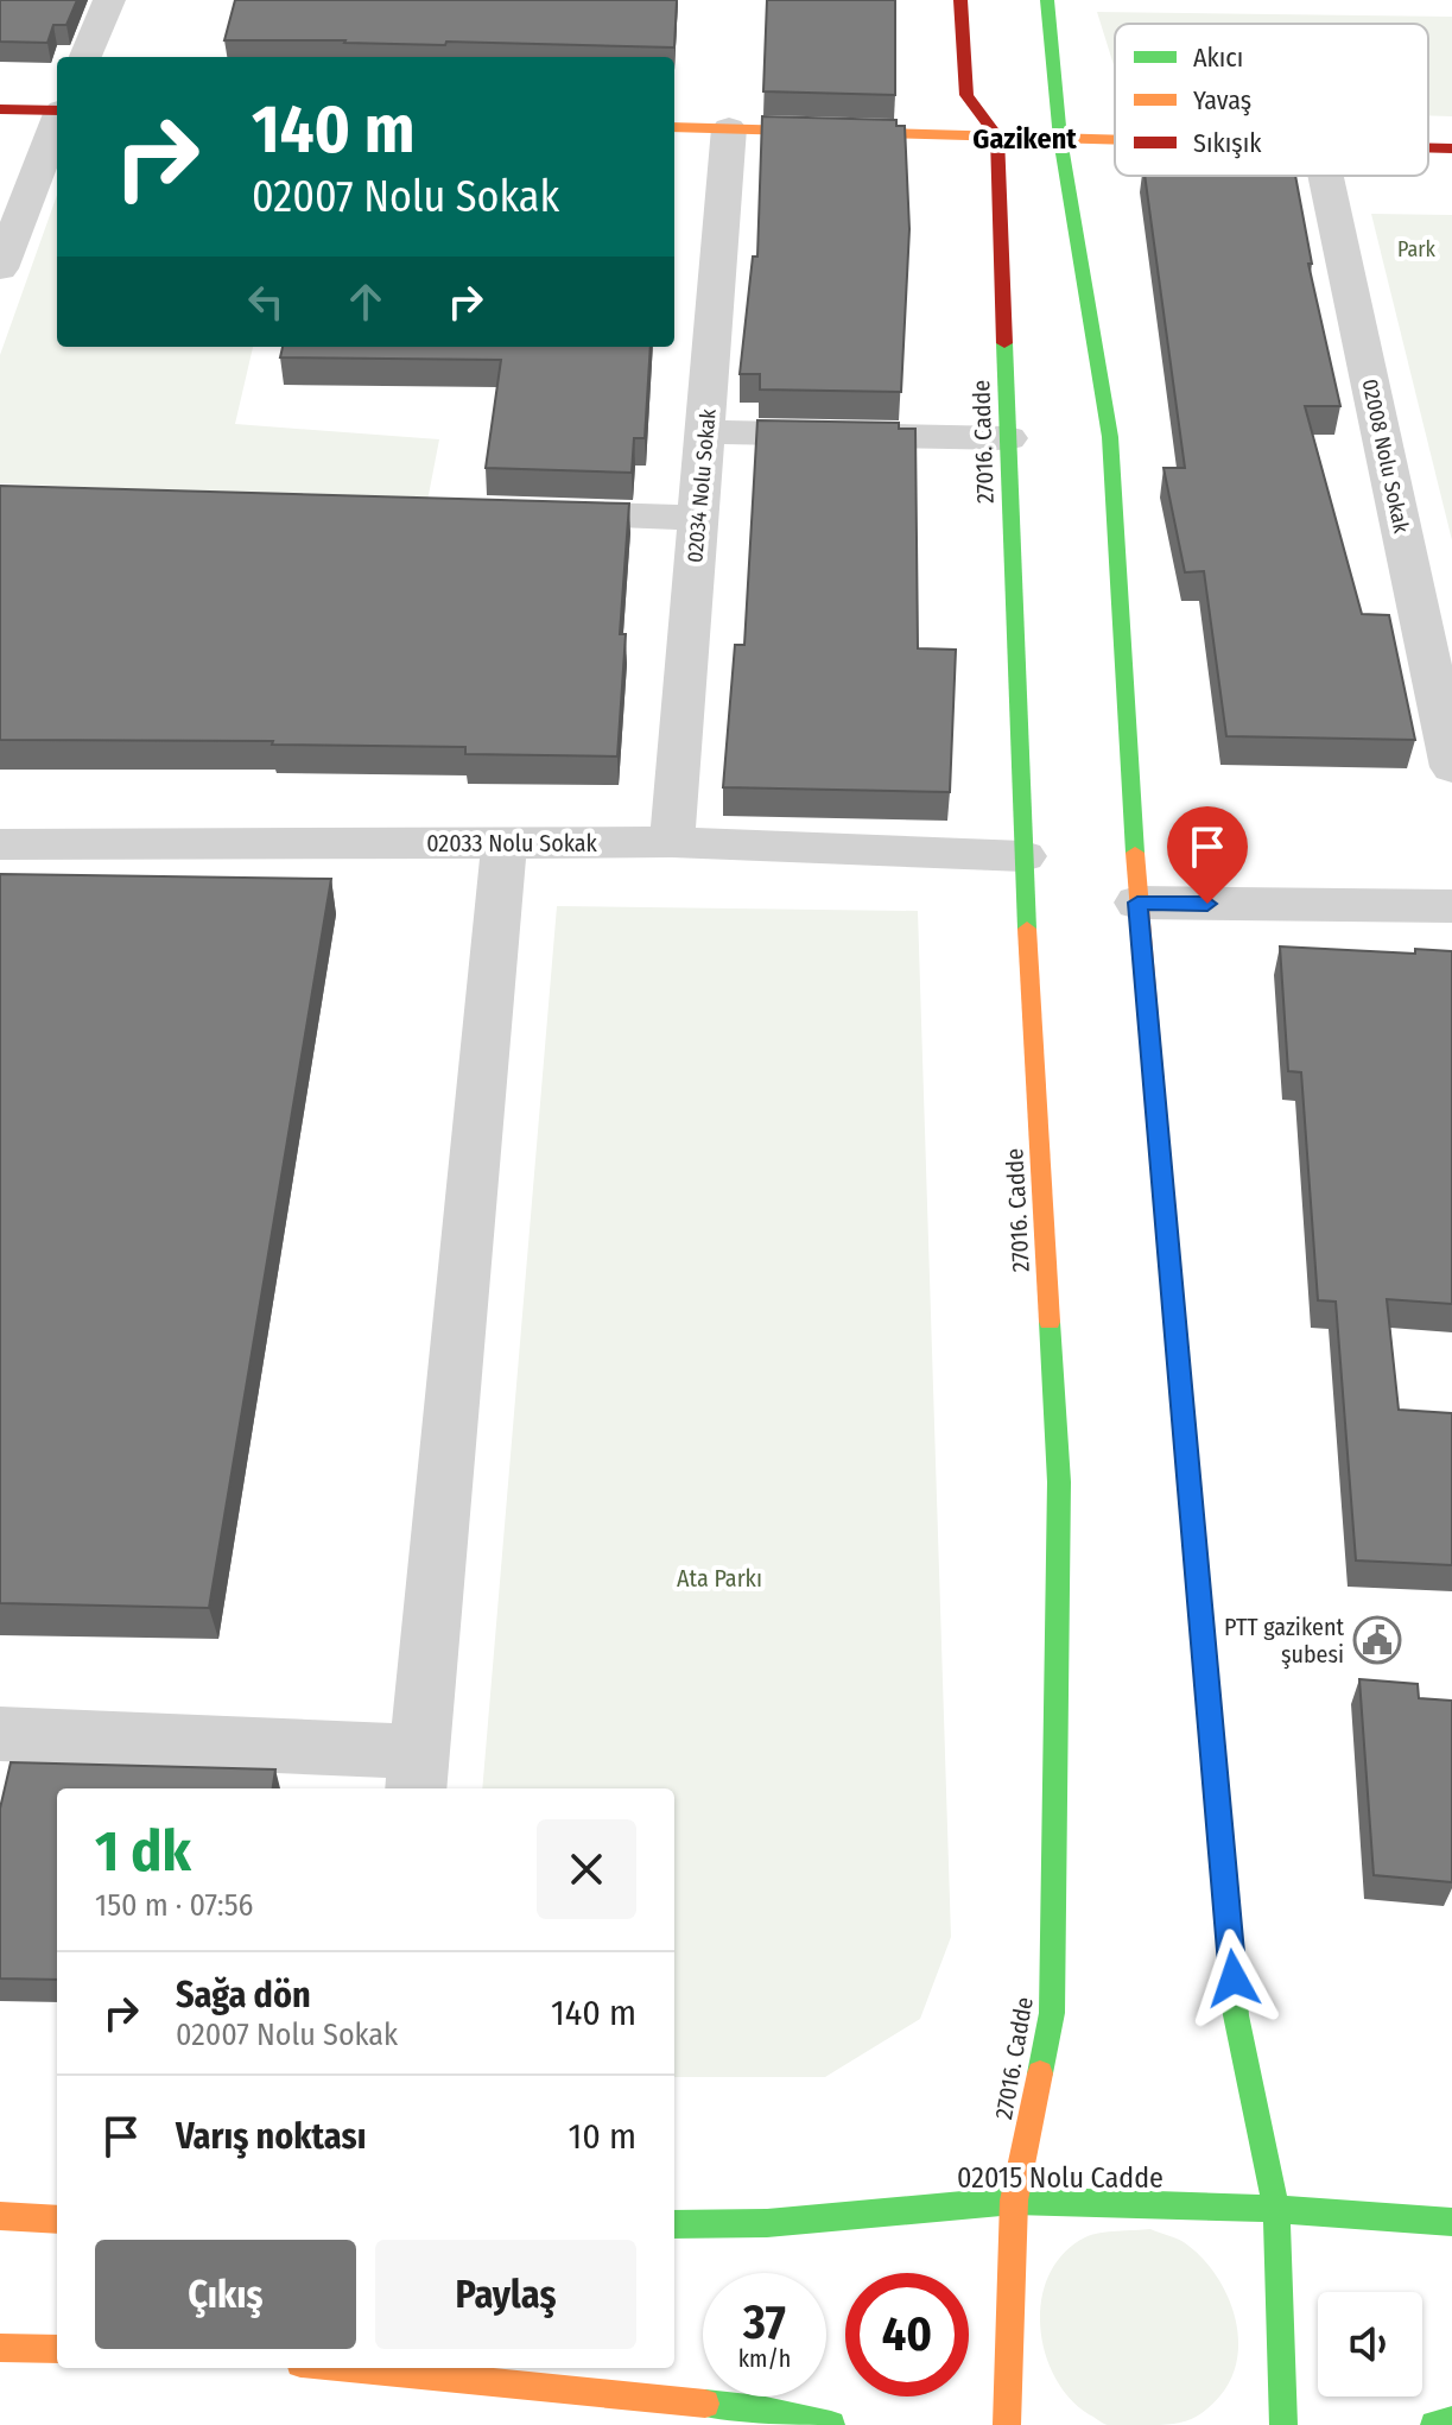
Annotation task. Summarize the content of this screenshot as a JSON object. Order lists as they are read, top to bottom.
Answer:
{
  "streets": {
    "street": [
      "27016. Cadde",
      "02008 Nolu Sokak",
      "02034 Nolu Sokak",
      "02033 Nolu Sokak",
      "02015 Nolu Cadde"
    ]
  },
  "crossings": [
    ["27016. Cadde", "02033 Nolu Sokak"],
    ["27016. Cadde", "02015 Nolu Cadde"],
    ["02034 Nolu Sokak", "02033 Nolu Sokak"]
  ],
  "districts": ["Gazikent"],
  "parks": ["Park", "Ata Parkı"],
  "places": {
    "public building": ["PTT gazikent şubesi"]
  },
  "legend": ["Akıcı", "Yavaş", "Sıkışık"],
  "page": {
    "turn": ["140 m", "02007 Nolu Sokak"],
    "heading": ["1 dk", "150 m · 07:56"],
    "list": [
      {
        "name": "Sağa dön",
        "note": "02007 Nolu Sokak",
        "value": "140 m"
      },
      {
        "name": "Varış noktası",
        "value": "10 m"
      }
    ],
    "buttons": ["Çıkış", "Paylaş"],
    "speed": "37 km/h",
    "limit": "40"
  }
}
